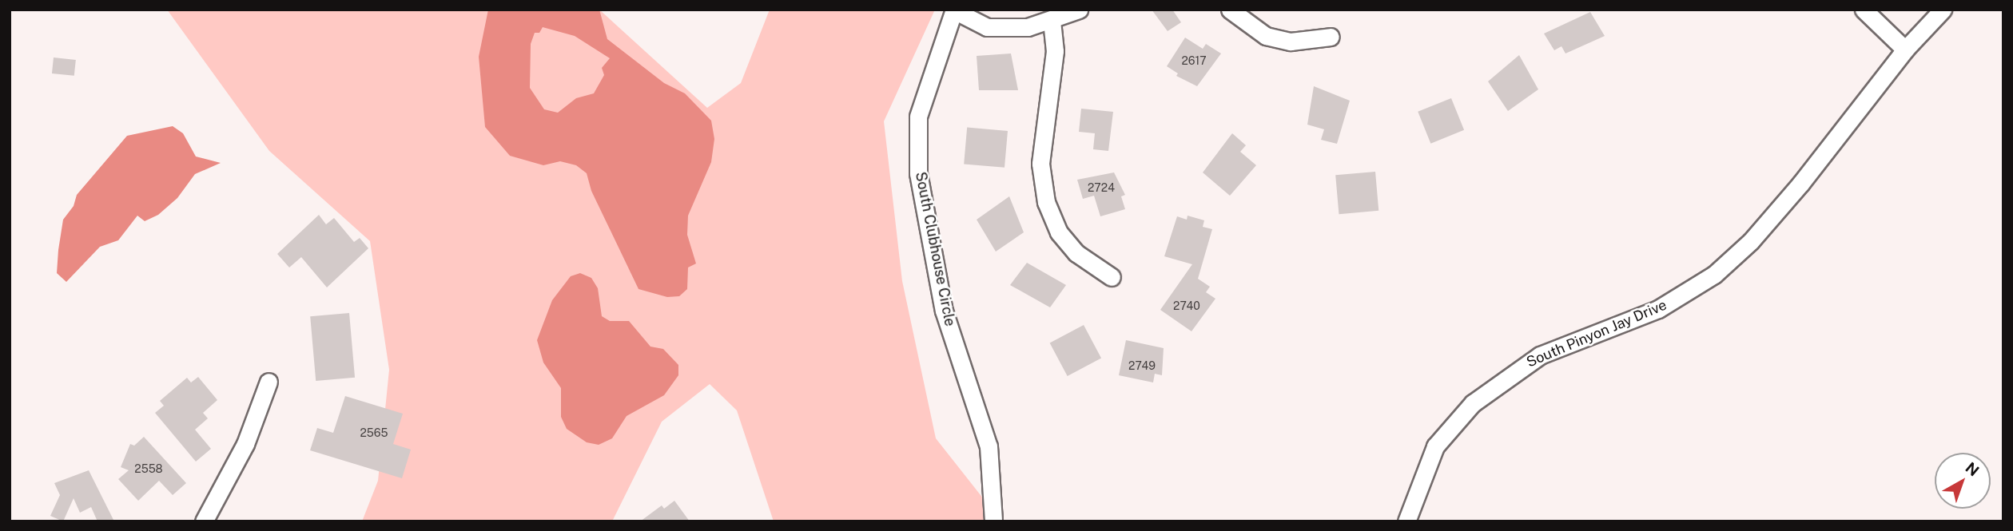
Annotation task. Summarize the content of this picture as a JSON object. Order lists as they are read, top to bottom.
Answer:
{
  "streets": {
    "street": ["South Clubhouse Circle", "South Pinyon Jay Drive"]
  },
  "house_numbers": [
    "2617",
    "2724",
    "2740",
    "2749",
    "2565",
    "2558"
  ],
  "north": "top right"
}
